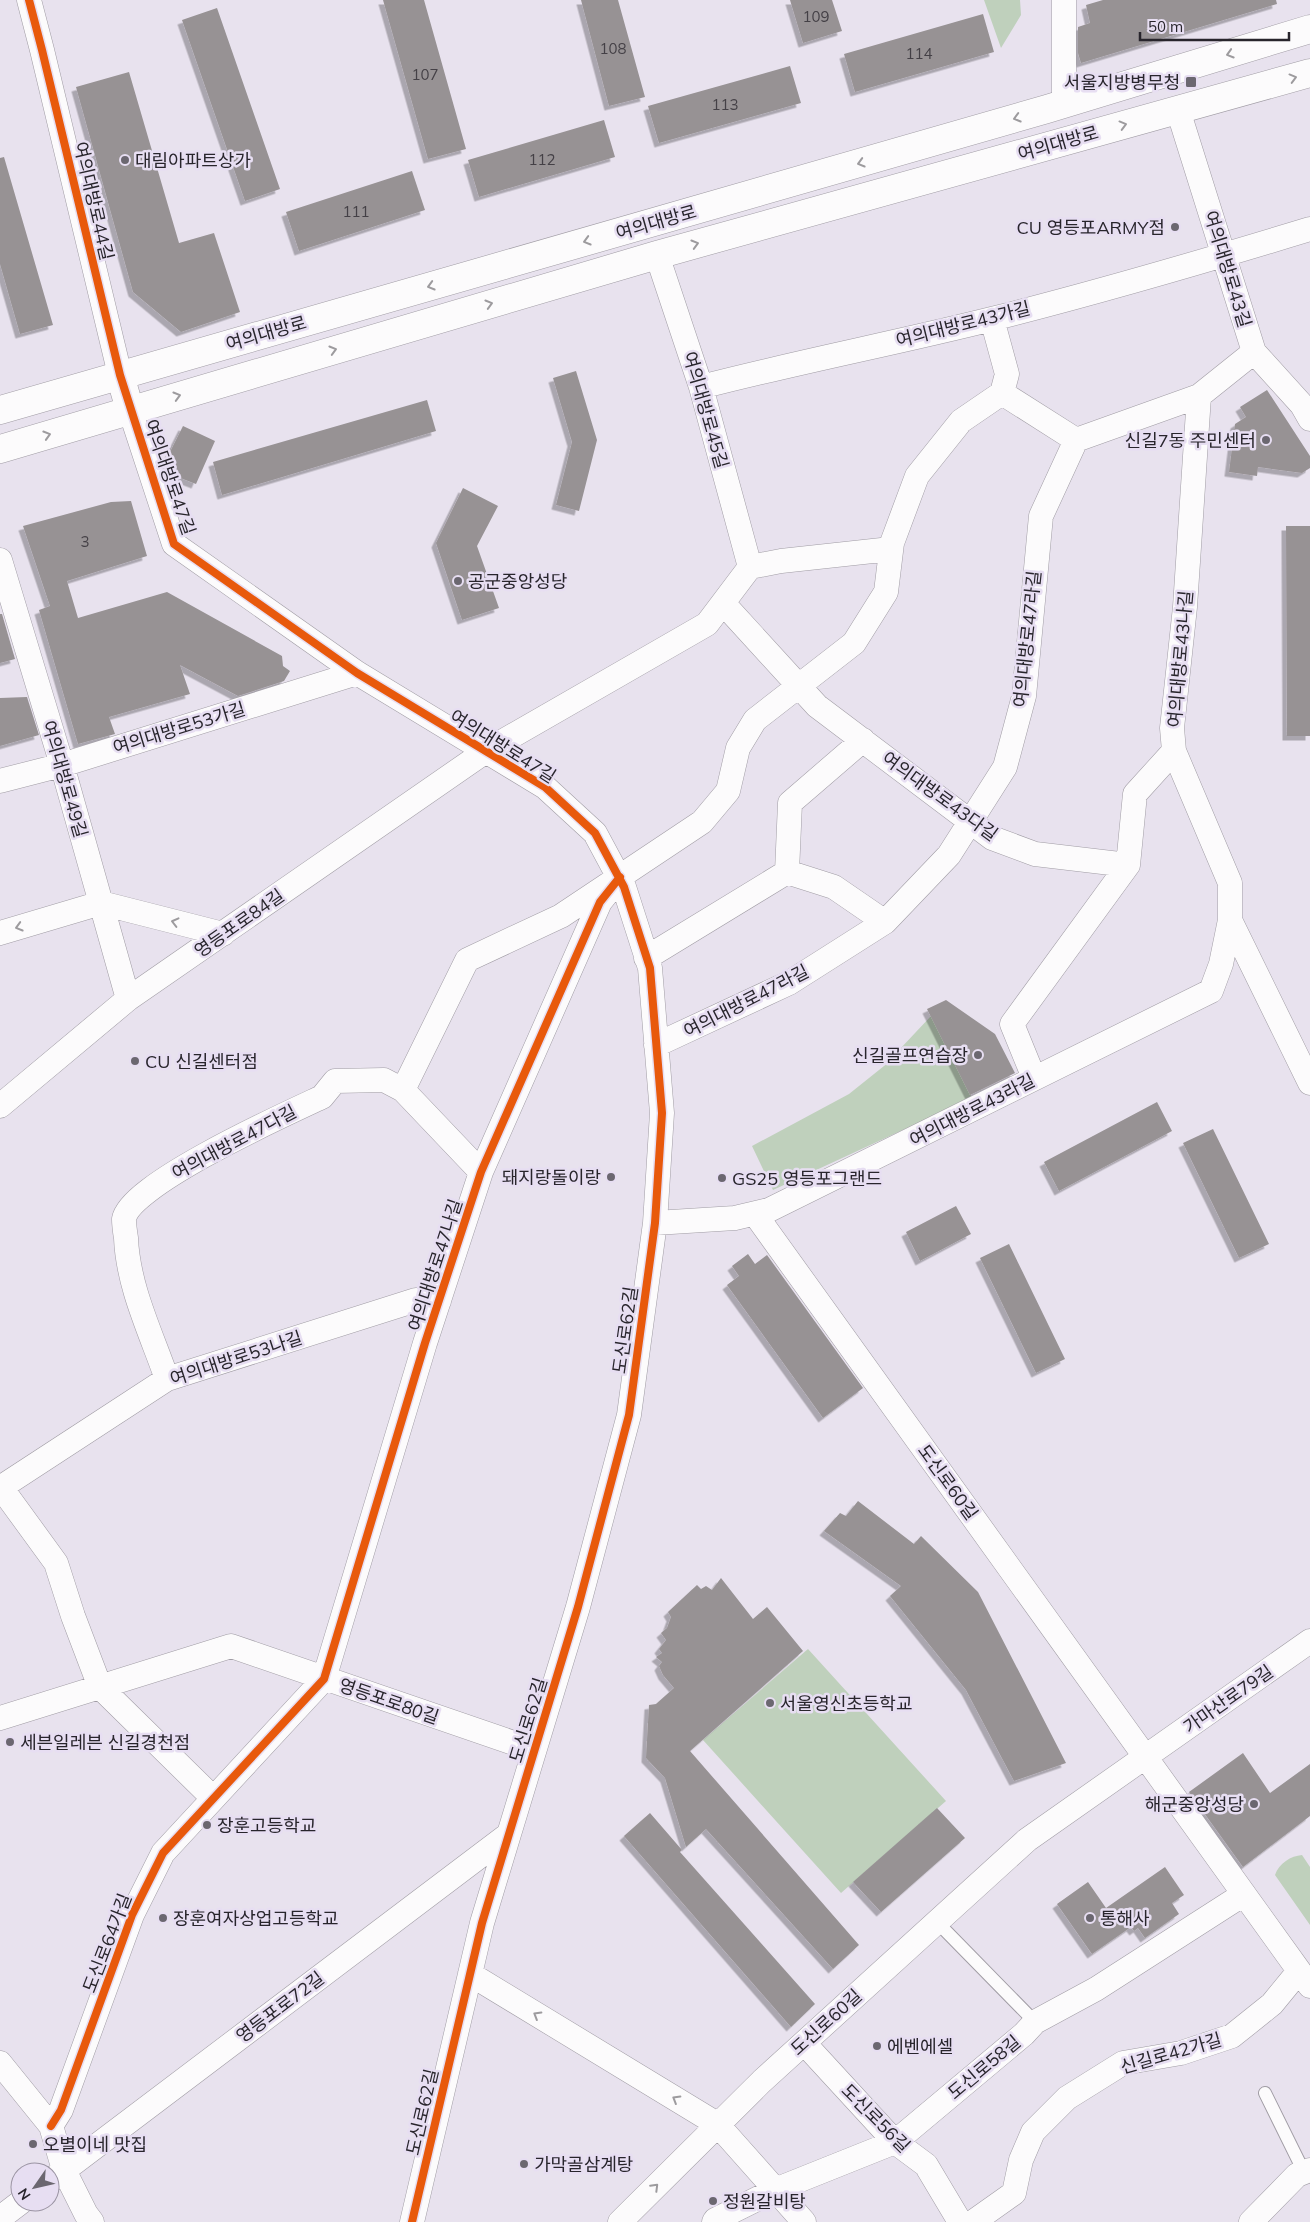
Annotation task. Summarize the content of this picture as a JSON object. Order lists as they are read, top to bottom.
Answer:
{
  "streets": {
    "main road": ["여의대방로", "여의대방로44길"],
    "street": [
      "여의대방로43길",
      "여의대방로43가길",
      "여의대방로45길",
      "여의대방로47길",
      "여의대방로47라길",
      "여의대방로43나길",
      "여의대방로53가길",
      "여의대방로49길",
      "여의대방로43다길",
      "영등포로84길",
      "여의대방로43라길",
      "여의대방로47다길",
      "여의대방로47나길",
      "도신로62길",
      "여의대방로53나길",
      "도신로60길",
      "가마산로79길",
      "영등포로80길",
      "도신로64가길",
      "영등포로72길",
      "신길로42가길",
      "도신로58길",
      "도신로56길"
    ]
  },
  "crossings": [
    ["여의대방로", "여의대방로44길"],
    ["여의대방로", "여의대방로43길"],
    ["여의대방로", "여의대방로45길"],
    ["여의대방로", "여의대방로47길"],
    ["여의대방로44길", "여의대방로47길"],
    ["여의대방로43길", "여의대방로43가길"],
    ["여의대방로43가길", "여의대방로45길"],
    ["여의대방로47길", "여의대방로47라길"],
    ["여의대방로47길", "여의대방로53가길"],
    ["여의대방로47길", "영등포로84길"],
    ["여의대방로47길", "여의대방로43라길"],
    ["여의대방로47길", "여의대방로47나길"],
    ["여의대방로47길", "도신로62길"],
    ["여의대방로47라길", "여의대방로43다길"],
    ["여의대방로43나길", "여의대방로43라길"],
    ["여의대방로53가길", "여의대방로49길"],
    ["여의대방로49길", "영등포로84길"],
    ["여의대방로43라길", "도신로62길"],
    ["여의대방로43라길", "도신로60길"],
    ["여의대방로47다길", "여의대방로47나길"],
    ["여의대방로47다길", "여의대방로53나길"],
    ["여의대방로47나길", "여의대방로53나길"],
    ["여의대방로47나길", "영등포로80길"],
    ["여의대방로47나길", "도신로64가길"],
    ["도신로62길", "영등포로80길"],
    ["도신로62길", "영등포로72길"],
    ["도신로60길", "가마산로79길"],
    ["도신로60길", "신길로42가길"],
    ["도신로60길", "도신로56길"],
    ["가마산로79길", "신길로42가길"],
    ["영등포로80길", "도신로64가길"],
    ["신길로42가길", "도신로58길"],
    ["도신로58길", "도신로56길"]
  ],
  "places": {
    "transit": ["서울지방병무청"],
    "other": [
      "대림아파트상가",
      "CU 영등포ARMY점",
      "신길7동 주민센터",
      "공군중앙성당",
      "신길골프연습장",
      "CU 신길센터점",
      "돼지랑돌이랑",
      "GS25 영등포그랜드",
      "서울영신초등학교",
      "세븐일레븐 신길경천점",
      "해군중앙성당",
      "장훈고등학교",
      "장훈여자상업고등학교",
      "통해사",
      "에벤에셀",
      "오별이네 맛집",
      "가막골삼계탕",
      "정원갈비탕"
    ]
  },
  "house_numbers": [
    "109",
    "108",
    "114",
    "107",
    "113",
    "112",
    "111",
    "3"
  ],
  "scale_bar": "50 m",
  "north": "bottom left"
}
